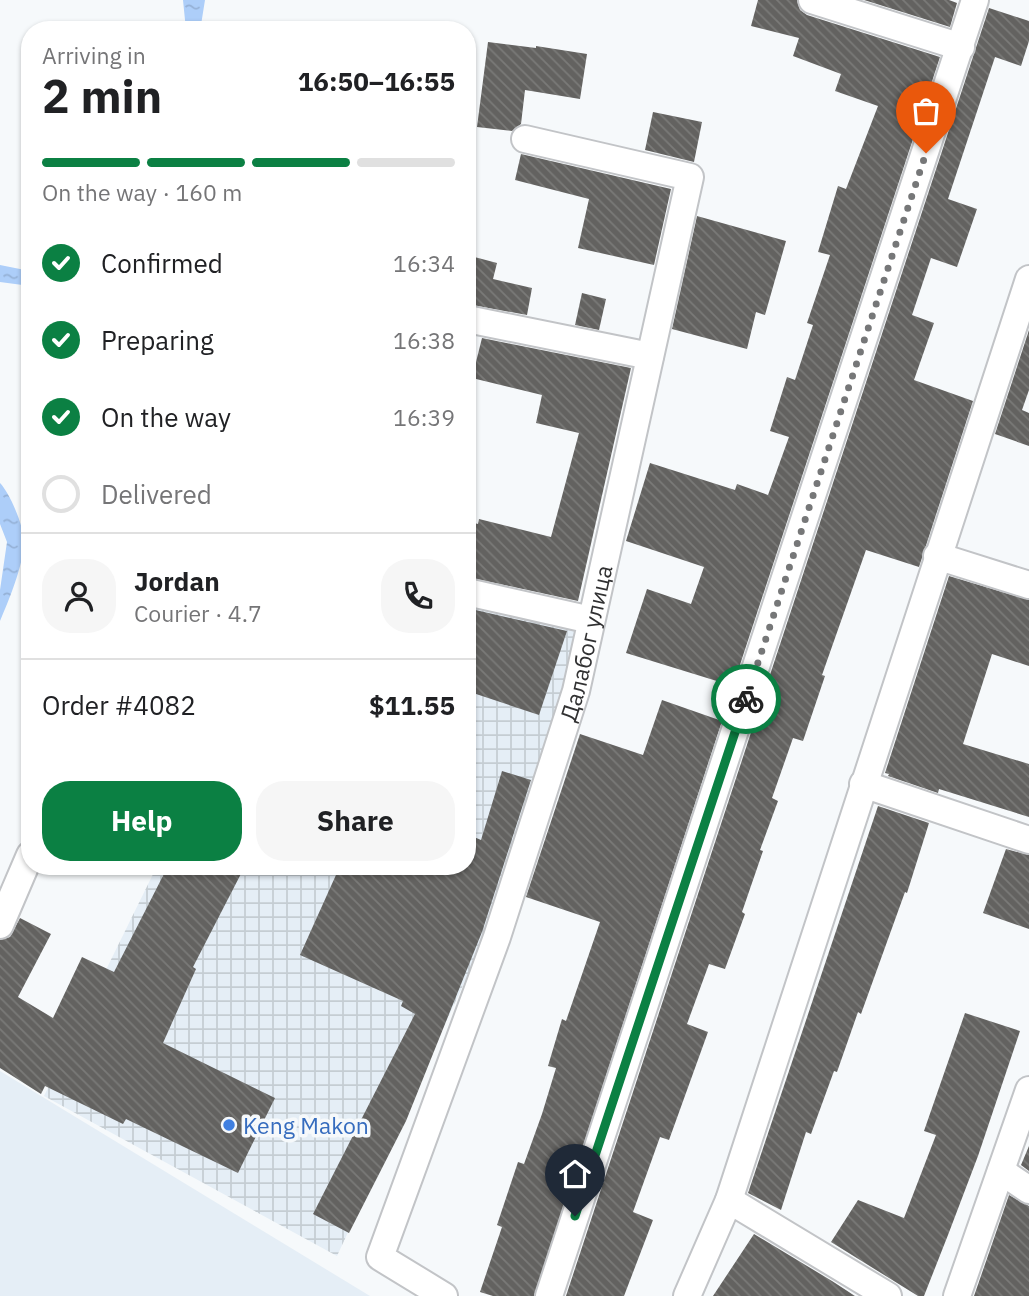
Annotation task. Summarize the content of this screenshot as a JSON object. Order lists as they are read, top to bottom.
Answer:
{
  "streets": {
    "street": ["Далабог улица"]
  },
  "places": ["Keng Makon"],
  "page": {
    "heading": ["2 min", "Arriving in", "16:50–16:55"],
    "panel": [
      "Jordan",
      "Courier · 4.7",
      "Order #4082",
      "$11.55"
    ],
    "bar": "On the way · 160 m",
    "list": [
      ["Confirmed", "16:34"],
      ["Preparing", "16:38"],
      ["On the way", "16:39"],
      "Delivered"
    ],
    "buttons": ["Help", "Share"]
  }
}
